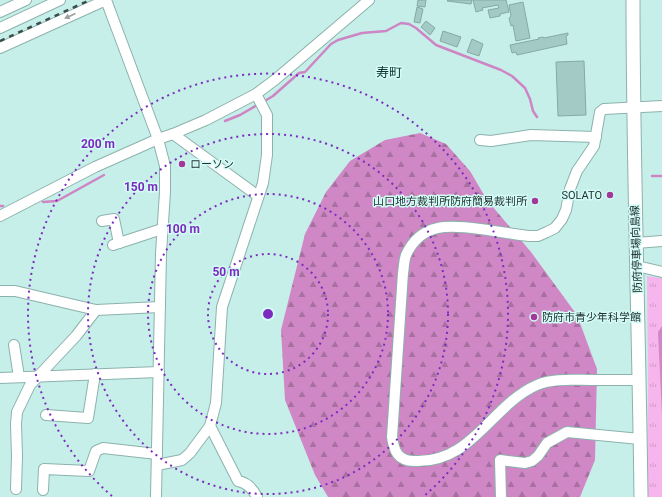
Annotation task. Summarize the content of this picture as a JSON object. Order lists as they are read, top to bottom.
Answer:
{
  "streets": {
    "main road": ["防府停車場向島線"]
  },
  "districts": ["寿町"],
  "places": [
    "ローソン",
    "SOLATO",
    "山口地方裁判所防府簡易裁判所",
    "防府市青少年科学館"
  ],
  "rings": [
    "200 m",
    "150 m",
    "100 m",
    "50 m"
  ]
}
